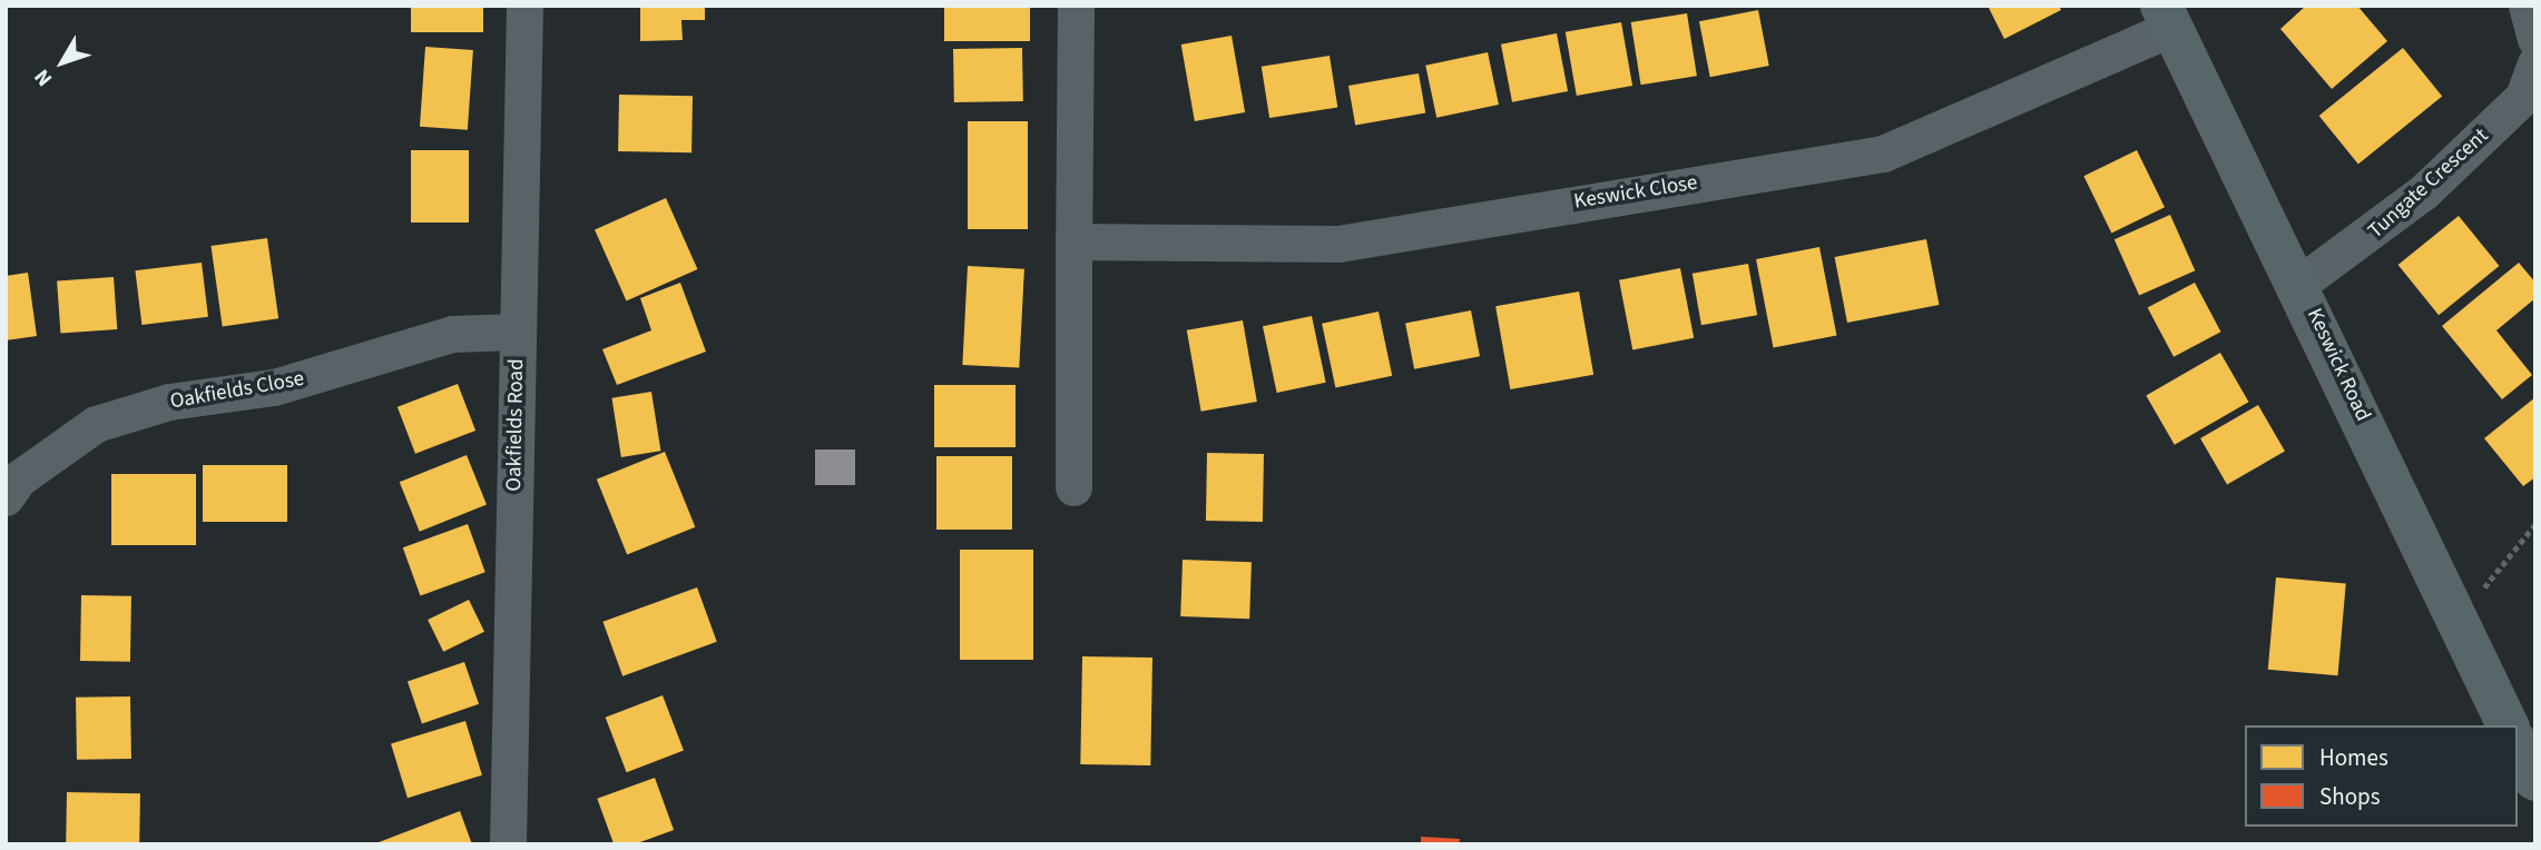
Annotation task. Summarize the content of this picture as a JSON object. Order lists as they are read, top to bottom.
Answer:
{
  "streets": {
    "street": [
      "Tungate Crescent",
      "Keswick Close",
      "Keswick Road",
      "Oakfields Close",
      "Oakfields Road"
    ]
  },
  "crossings": [
    ["Tungate Crescent", "Keswick Road"],
    ["Keswick Close", "Keswick Road"],
    ["Oakfields Close", "Oakfields Road"]
  ],
  "legend": ["Homes", "Shops"],
  "north": "bottom left"
}
